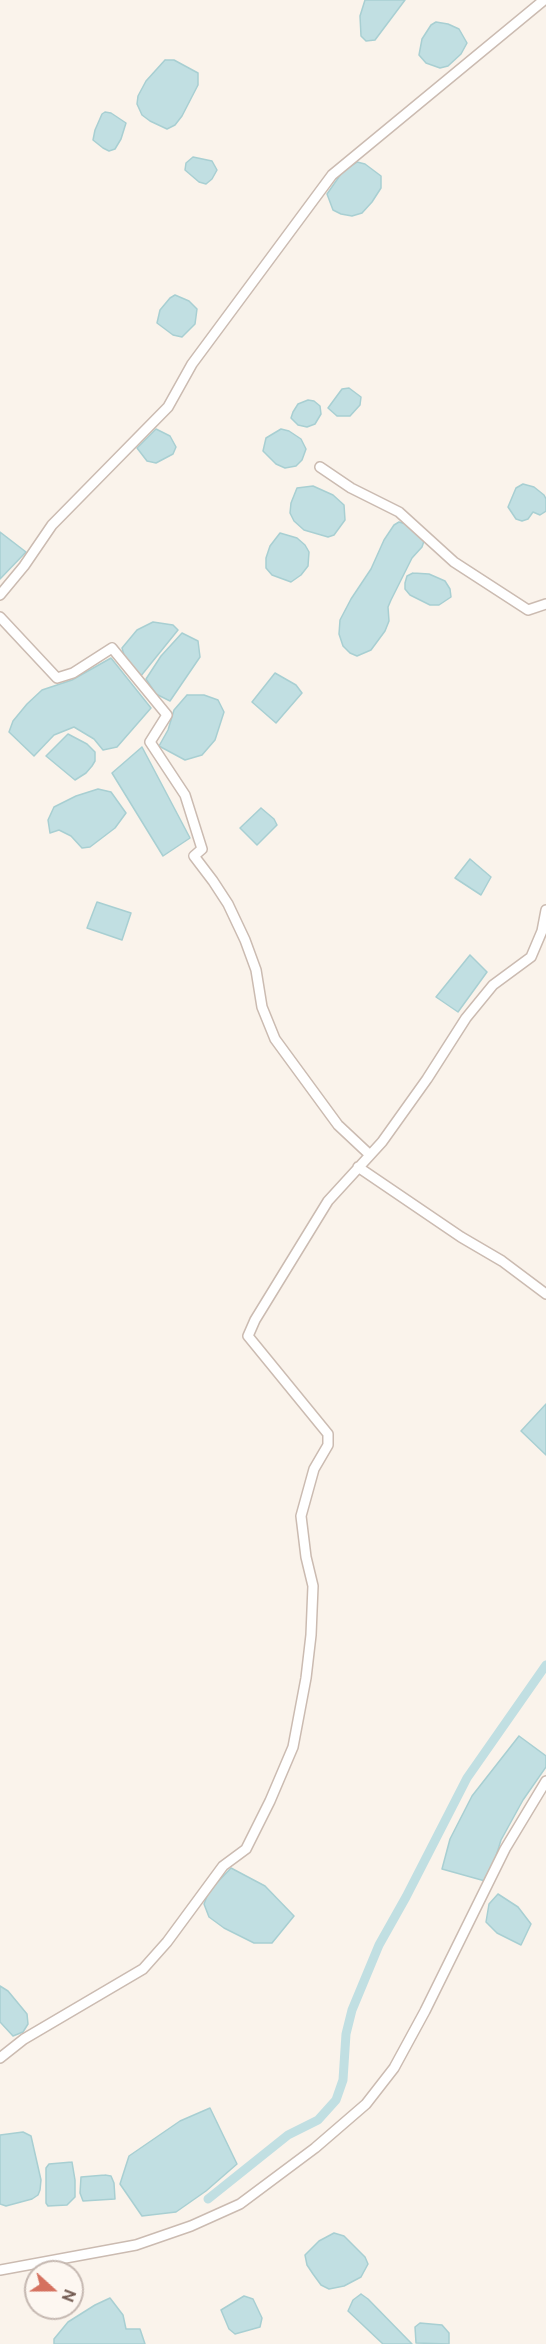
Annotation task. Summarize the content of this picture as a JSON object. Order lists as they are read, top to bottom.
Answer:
{
  "north": "right"
}
